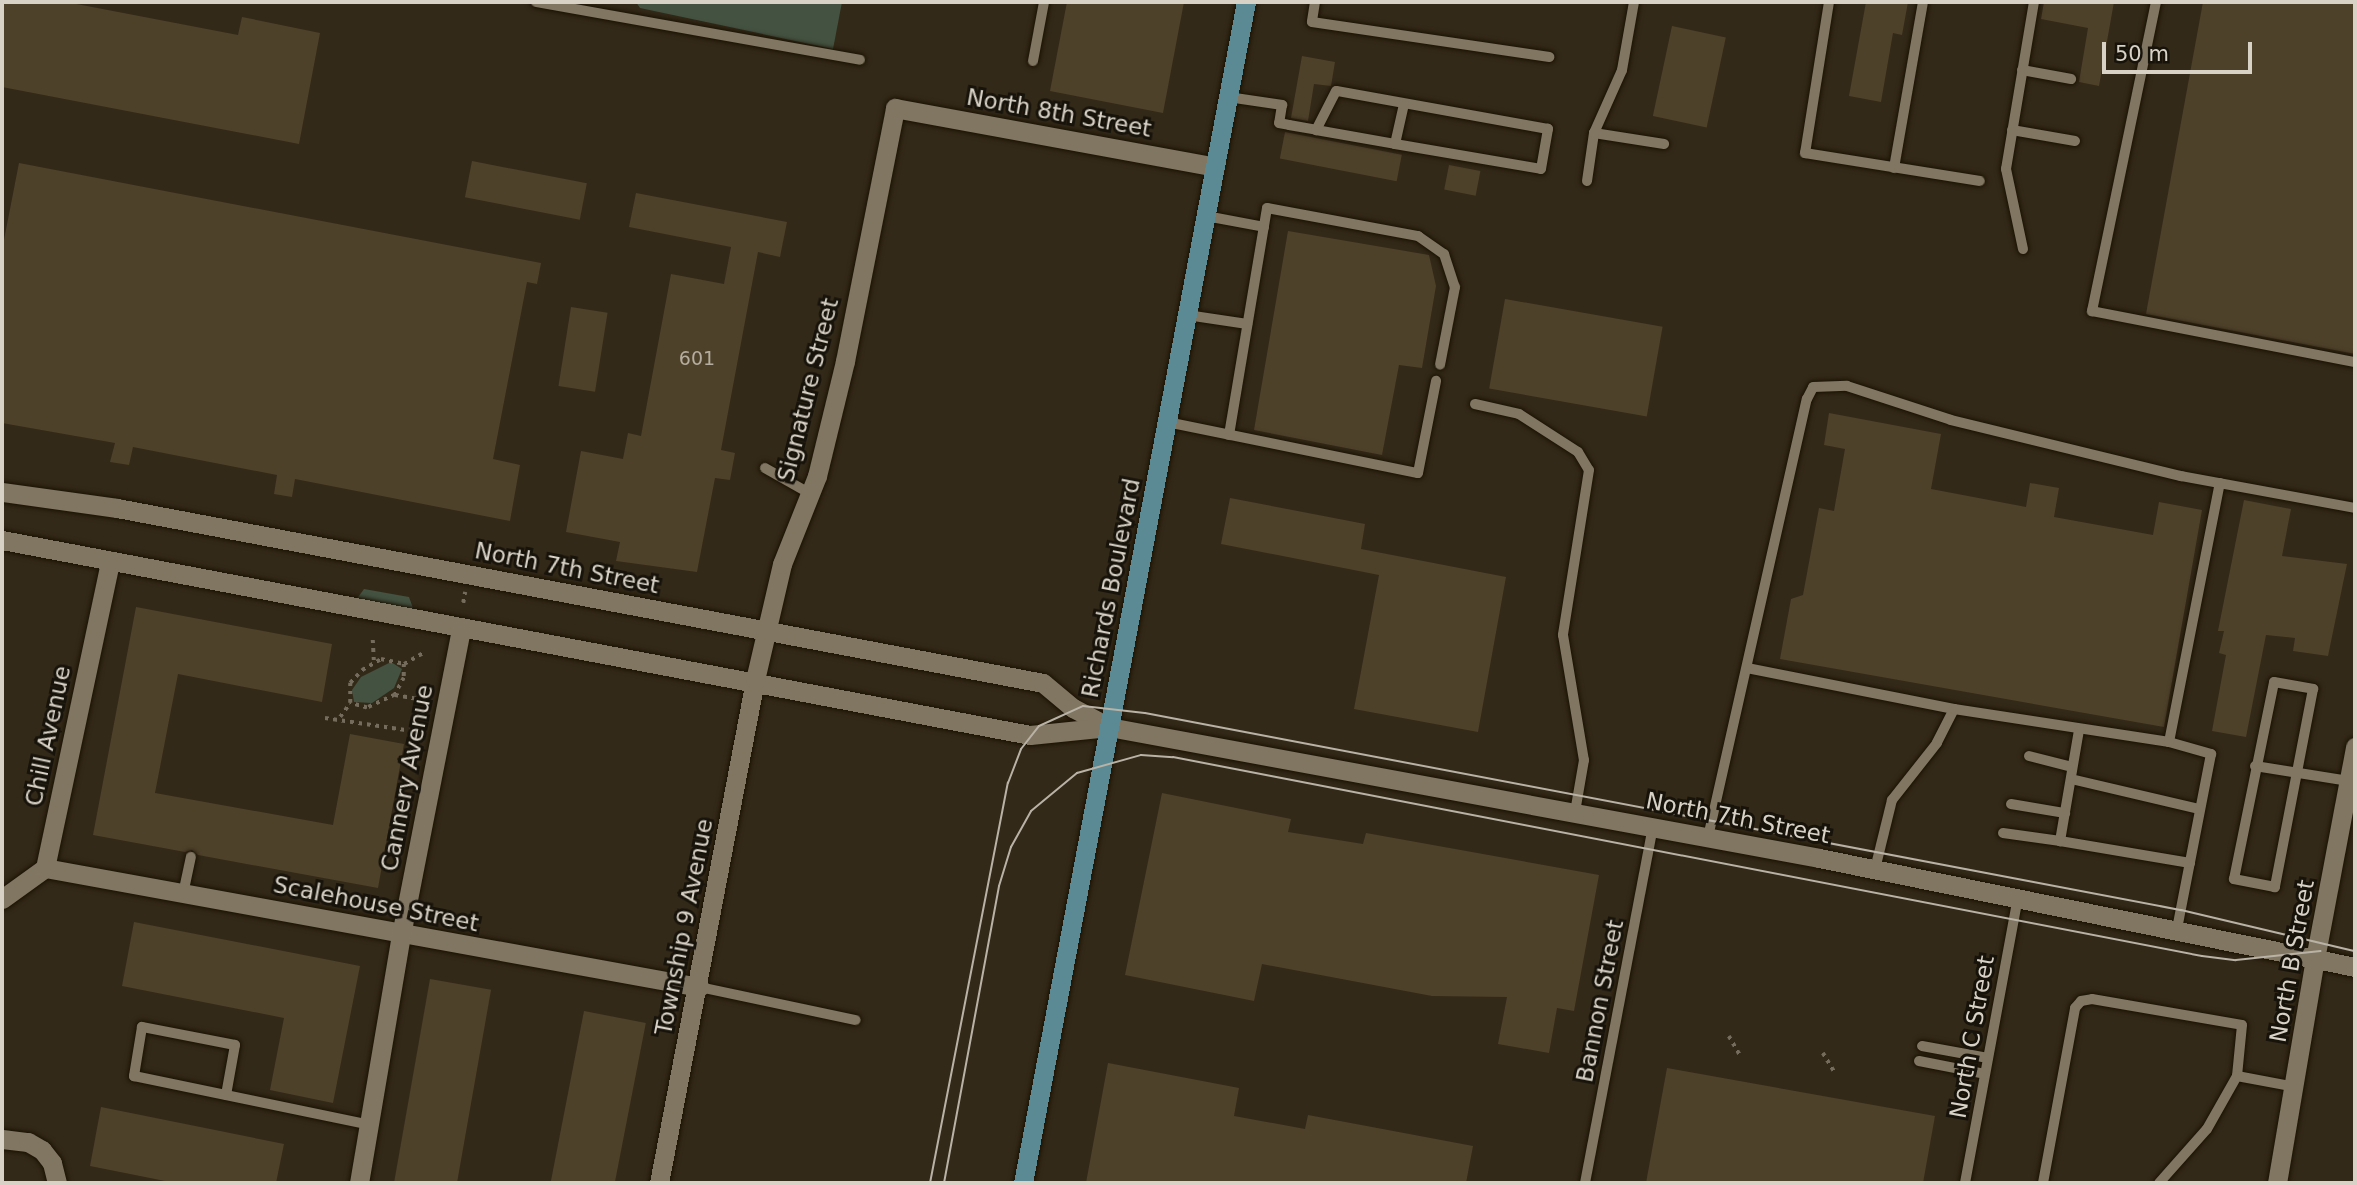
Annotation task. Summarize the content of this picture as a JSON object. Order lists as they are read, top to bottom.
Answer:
{
  "streets": {
    "main road": ["Richards Boulevard"],
    "street": [
      "North 8th Street",
      "Signature Street",
      "North 7th Street",
      "Chill Avenue",
      "Cannery Avenue",
      "Scalehouse Street",
      "Township 9 Avenue",
      "North B Street"
    ],
    "lane": ["Bannon Street", "North C Street"]
  },
  "crossings": [
    ["North 8th Street", "Signature Street"],
    ["North 8th Street", "Richards Boulevard"],
    ["Signature Street", "North 7th Street"],
    ["Signature Street", "Township 9 Avenue"],
    ["North 7th Street", "Richards Boulevard"],
    ["North 7th Street", "Chill Avenue"],
    ["North 7th Street", "Cannery Avenue"],
    ["North 7th Street", "Township 9 Avenue"],
    ["North 7th Street", "North B Street"],
    ["North 7th Street", "Bannon Street"],
    ["North 7th Street", "North C Street"],
    ["Chill Avenue", "Scalehouse Street"],
    ["Cannery Avenue", "Scalehouse Street"],
    ["Scalehouse Street", "Township 9 Avenue"]
  ],
  "house_numbers": ["601"],
  "scale_bar": "50 m"
}
